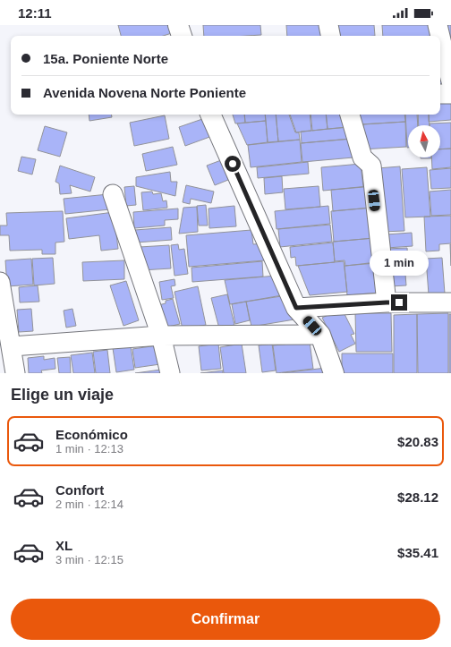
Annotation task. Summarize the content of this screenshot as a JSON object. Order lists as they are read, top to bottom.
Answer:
{
  "north": "top",
  "page": {
    "status": "12:11",
    "banner": ["15a. Poniente Norte", "Avenida Novena Norte Poniente"],
    "bubble": "1 min",
    "heading": "Elige un viaje",
    "list": [
      {
        "name": "Económico",
        "note": "1 min · 12:13",
        "value": "$20.83"
      },
      {
        "name": "Confort",
        "note": "2 min · 12:14",
        "value": "$28.12"
      },
      {
        "name": "XL",
        "note": "3 min · 12:15",
        "value": "$35.41"
      }
    ],
    "buttons": "Confirmar"
  }
}
